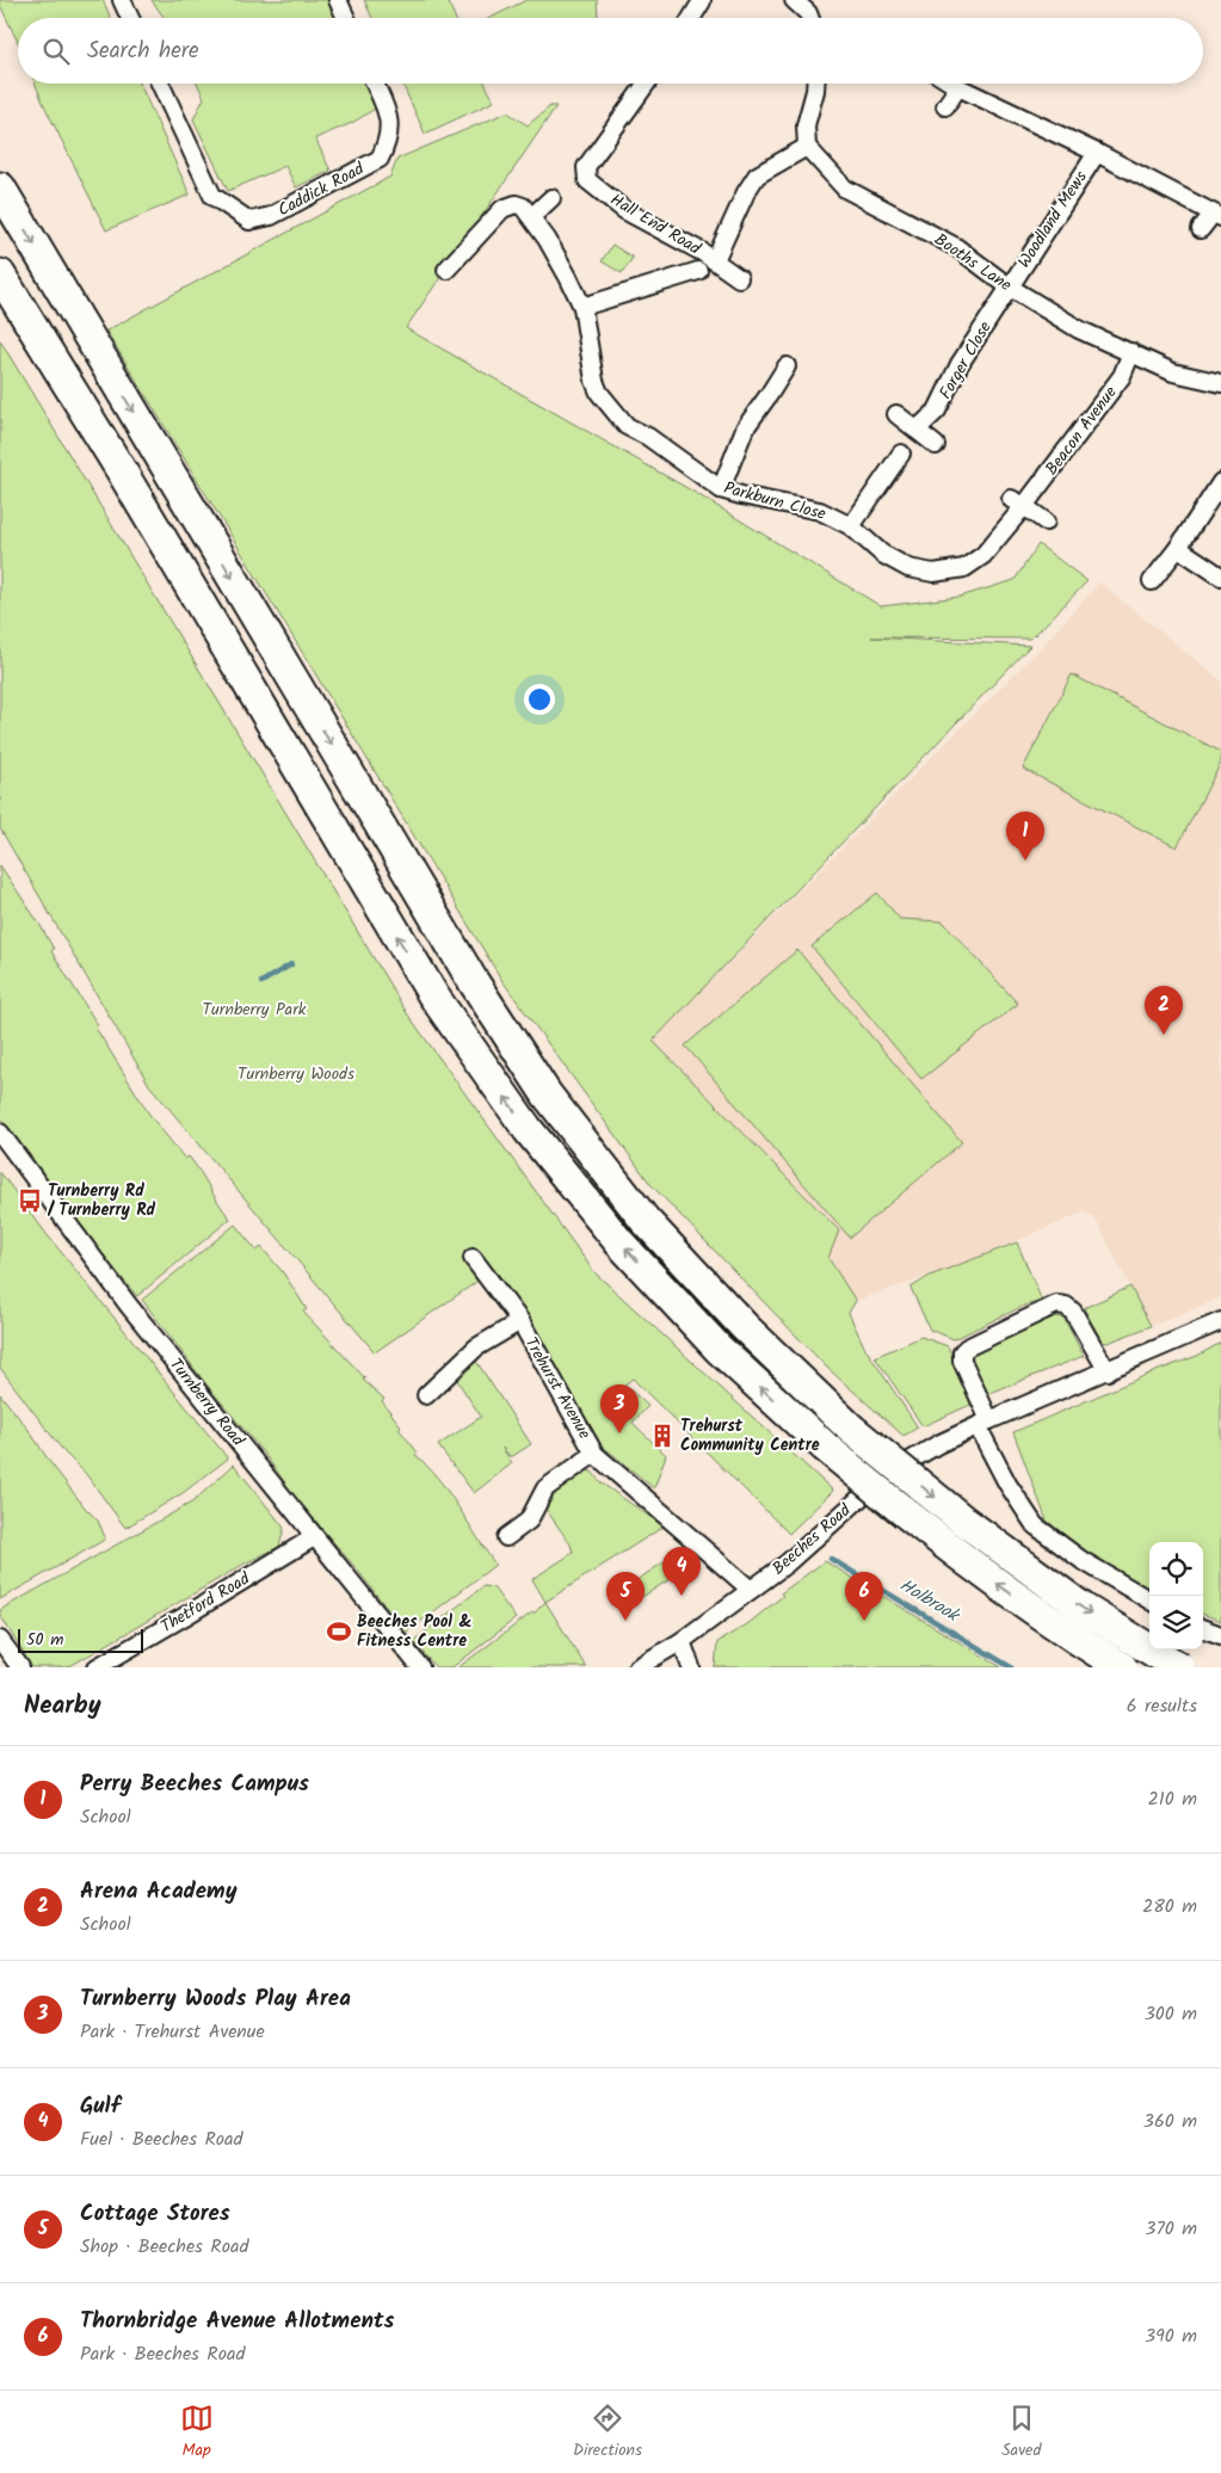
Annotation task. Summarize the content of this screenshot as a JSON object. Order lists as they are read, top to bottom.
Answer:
{
  "streets": {
    "street": [
      "Caddick Road",
      "Woodland Mews",
      "Hall End Road",
      "Booths Lane",
      "Forger Close",
      "Beacon Avenue",
      "Parkburn Close",
      "Trehurst Avenue",
      "Turnberry Road",
      "Beeches Road",
      "Thetford Road"
    ]
  },
  "crossings": [
    ["Woodland Mews", "Booths Lane"],
    ["Woodland Mews", "Forger Close"],
    ["Hall End Road", "Booths Lane"],
    ["Booths Lane", "Forger Close"],
    ["Booths Lane", "Beacon Avenue"],
    ["Beacon Avenue", "Parkburn Close"],
    ["Trehurst Avenue", "Beeches Road"],
    ["Turnberry Road", "Thetford Road"]
  ],
  "water": ["Holbrook"],
  "parks": ["Turnberry Park", "Turnberry Woods"],
  "places": {
    "bus stop": ["Turnberry Rd / Turnberry Rd"],
    "building": ["Trehurst Community Centre"],
    "sports": ["Beeches Pool & Fitness Centre"]
  },
  "scale_bar": "50 m",
  "page": {
    "search": "Search here",
    "pins": [
      "1",
      "2",
      "3",
      "4",
      "5",
      "6"
    ],
    "scale": "50 m",
    "heading": ["Nearby", "6 results"],
    "list": [
      {
        "mark": "1",
        "name": "Perry Beeches Campus",
        "note": "School",
        "value": "210 m"
      },
      {
        "mark": "2",
        "name": "Arena Academy",
        "note": "School",
        "value": "280 m"
      },
      {
        "mark": "3",
        "name": "Turnberry Woods Play Area",
        "note": "Park · Trehurst Avenue",
        "value": "300 m"
      },
      {
        "mark": "4",
        "name": "Gulf",
        "note": "Fuel · Beeches Road",
        "value": "360 m"
      },
      {
        "mark": "5",
        "name": "Cottage Stores",
        "note": "Shop · Beeches Road",
        "value": "370 m"
      },
      {
        "mark": "6",
        "name": "Thornbridge Avenue Allotments",
        "note": "Park · Beeches Road",
        "value": "390 m"
      }
    ],
    "nav": ["Map", "Directions", "Saved"]
  }
}
